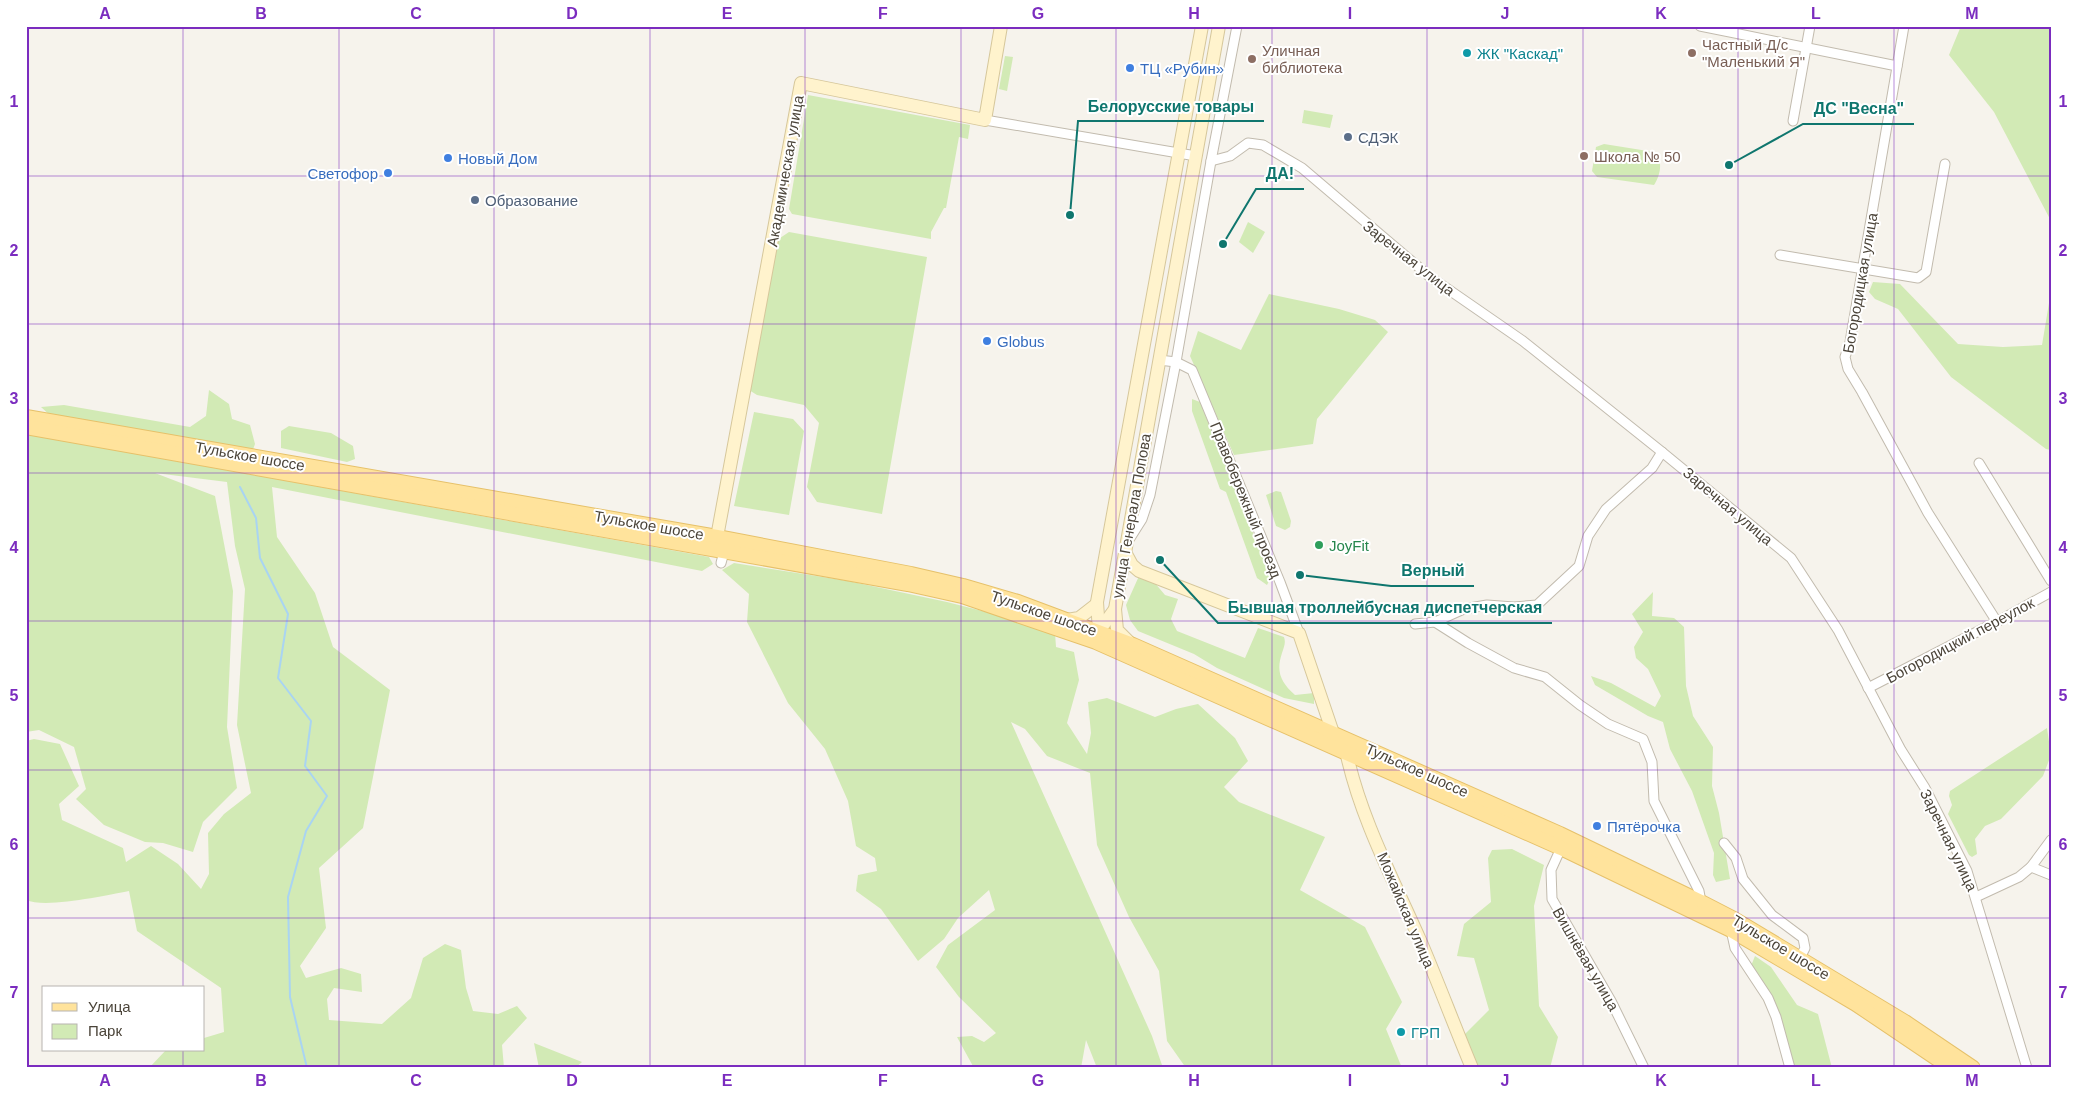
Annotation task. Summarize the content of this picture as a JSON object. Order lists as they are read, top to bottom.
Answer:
{
  "streets": {
    "main road": ["Тульское шоссе"],
    "street": [
      "Академическая улица",
      "Заречная улица",
      "Богородицкая улица",
      "Правобережный проезд",
      "улица Генерала Попова",
      "Богородицкий переулок",
      "Можайская улица",
      "Вишнёвая улица"
    ]
  },
  "crossings": [
    ["Академическая улица", "Тульское шоссе"],
    ["Заречная улица", "Богородицкий переулок"],
    ["Богородицкая улица", "Богородицкий переулок"],
    ["Тульское шоссе", "Правобережный проезд"],
    ["Тульское шоссе", "улица Генерала Попова"],
    ["Тульское шоссе", "Можайская улица"],
    ["Тульское шоссе", "Вишнёвая улица"]
  ],
  "places": [
    "ЖК \"Каскад\"",
    "Частный Д/с \"Маленький Я\"",
    "Уличная библиотека",
    "ТЦ «Рубин»",
    "СДЭК",
    "Школа № 50",
    "Новый Дом",
    "ДС \"Весна\"",
    "Светофор",
    "Образование",
    "Белорусские товары",
    "ДА!",
    "Globus",
    "JoyFit",
    "Бывшая троллейбусная диспетчерская",
    "Верный",
    "Пятёрочка",
    "ГРП"
  ],
  "legend": ["Улица", "Парк"],
  "grid": {
    "columns": [
      "A",
      "B",
      "C",
      "D",
      "E",
      "F",
      "G",
      "H",
      "I",
      "J",
      "K",
      "L",
      "M"
    ],
    "rows": [
      "1",
      "2",
      "3",
      "4",
      "5",
      "6",
      "7"
    ]
  }
}
